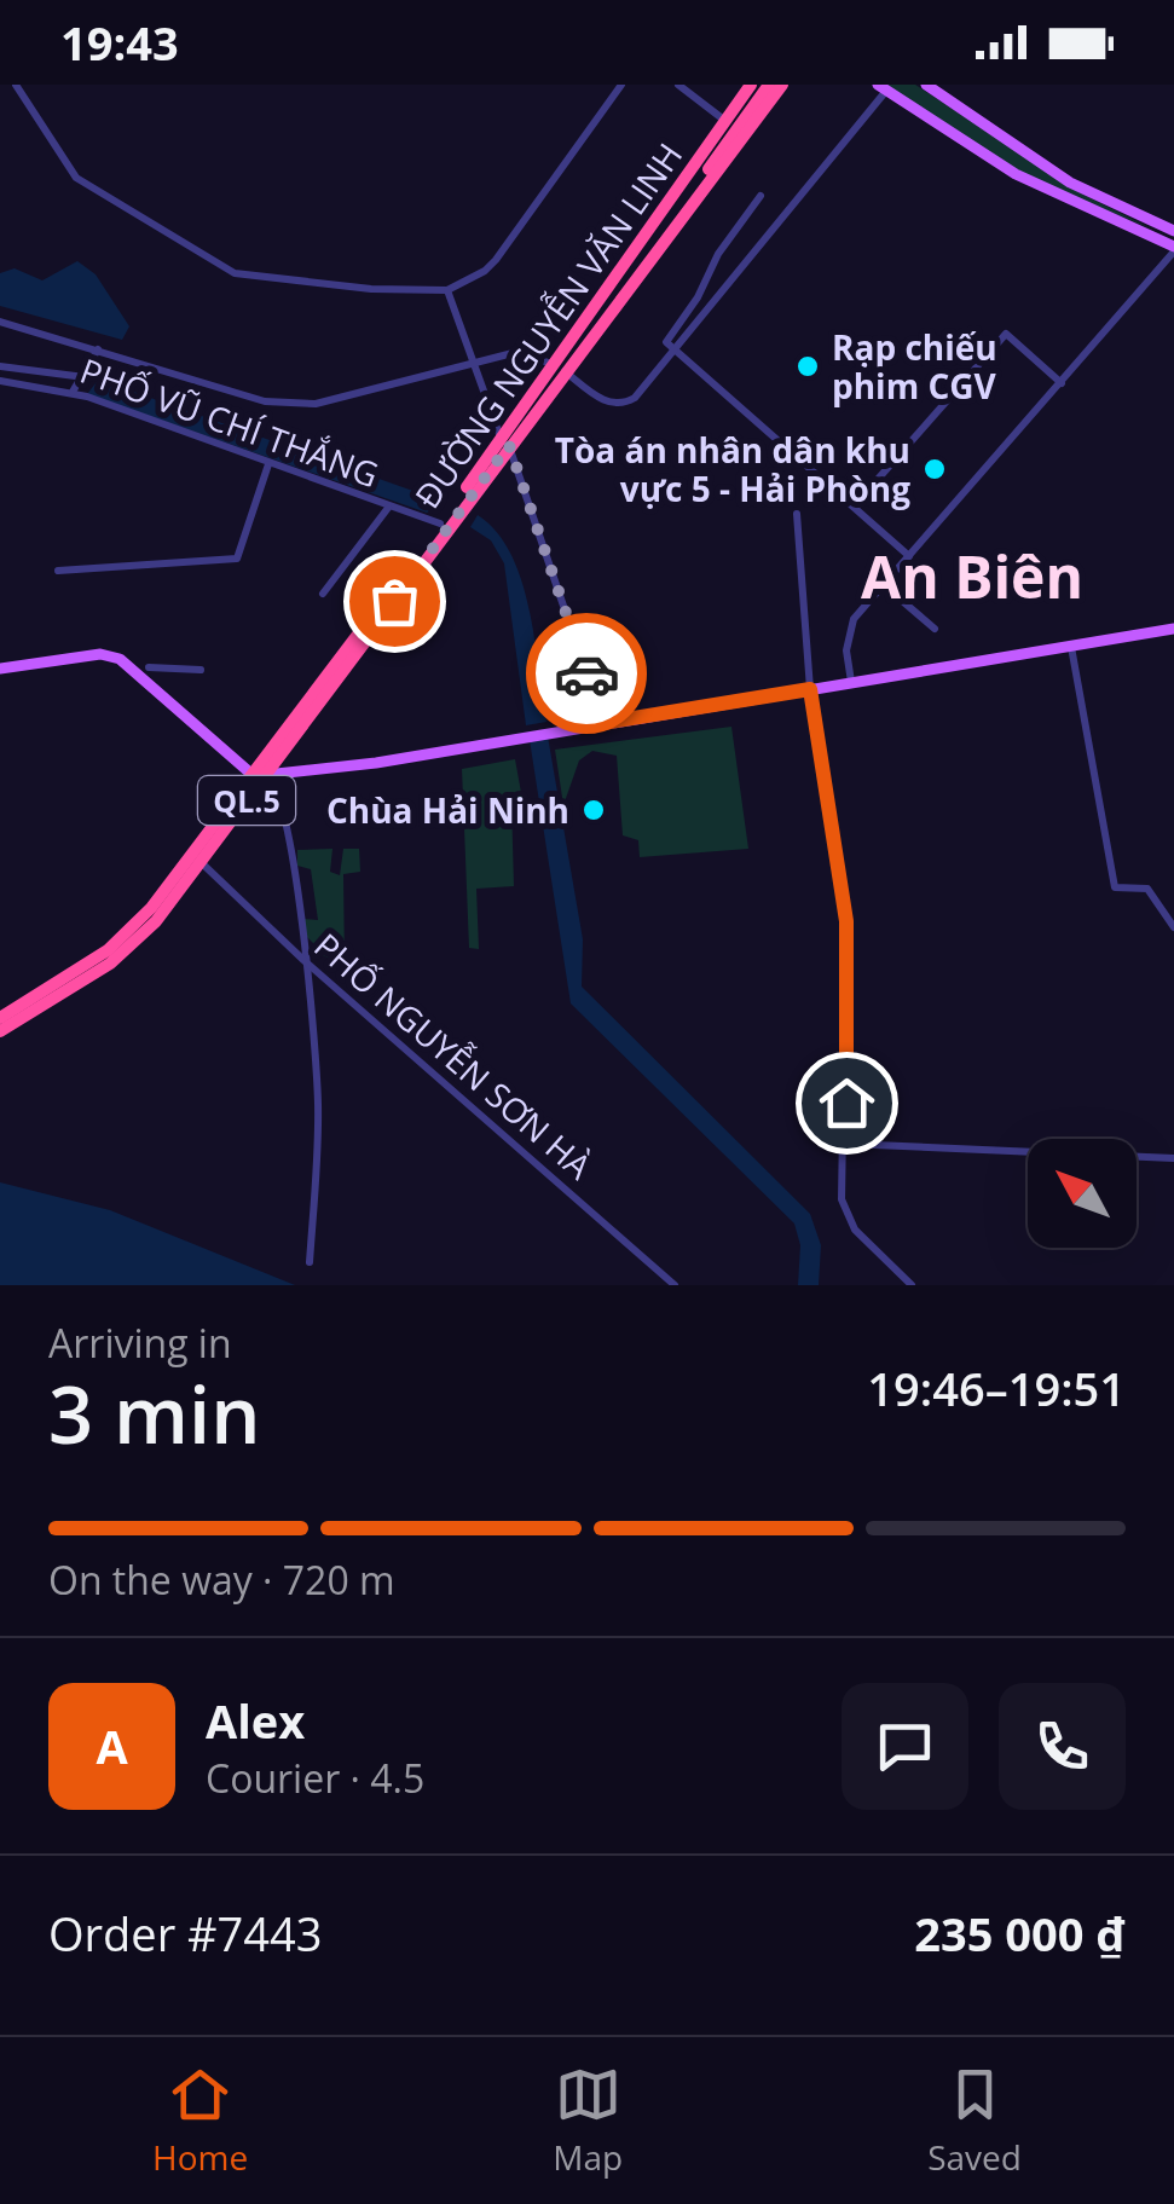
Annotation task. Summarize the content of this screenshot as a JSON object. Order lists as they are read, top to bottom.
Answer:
{
  "streets": {
    "highway": ["ĐƯỜNG NGUYỄN VĂN LINH", "QL.5"],
    "street": ["PHỐ VŨ CHÍ THẮNG", "PHỐ NGUYỄN SƠN HÀ"]
  },
  "crossings": [
    ["ĐƯỜNG NGUYỄN VĂN LINH", "PHỐ VŨ CHÍ THẮNG"],
    ["ĐƯỜNG NGUYỄN VĂN LINH", "QL.5"],
    ["ĐƯỜNG NGUYỄN VĂN LINH", "PHỐ NGUYỄN SƠN HÀ"]
  ],
  "districts": ["An Biên"],
  "places": ["Rạp chiếu phim CGV", "Tòa án nhân dân khu vực 5 - Hải Phòng", "Chùa Hải Ninh"],
  "north": "top left",
  "page": {
    "status": "19:43",
    "heading": ["3 min", "Arriving in", "19:46–19:51"],
    "panel": [
      "Alex",
      "Courier · 4.5",
      "Order #7443",
      "235 000 ₫"
    ],
    "bar": "On the way · 720 m",
    "round": "A",
    "tabs": ["Home", "Map", "Saved"]
  }
}
